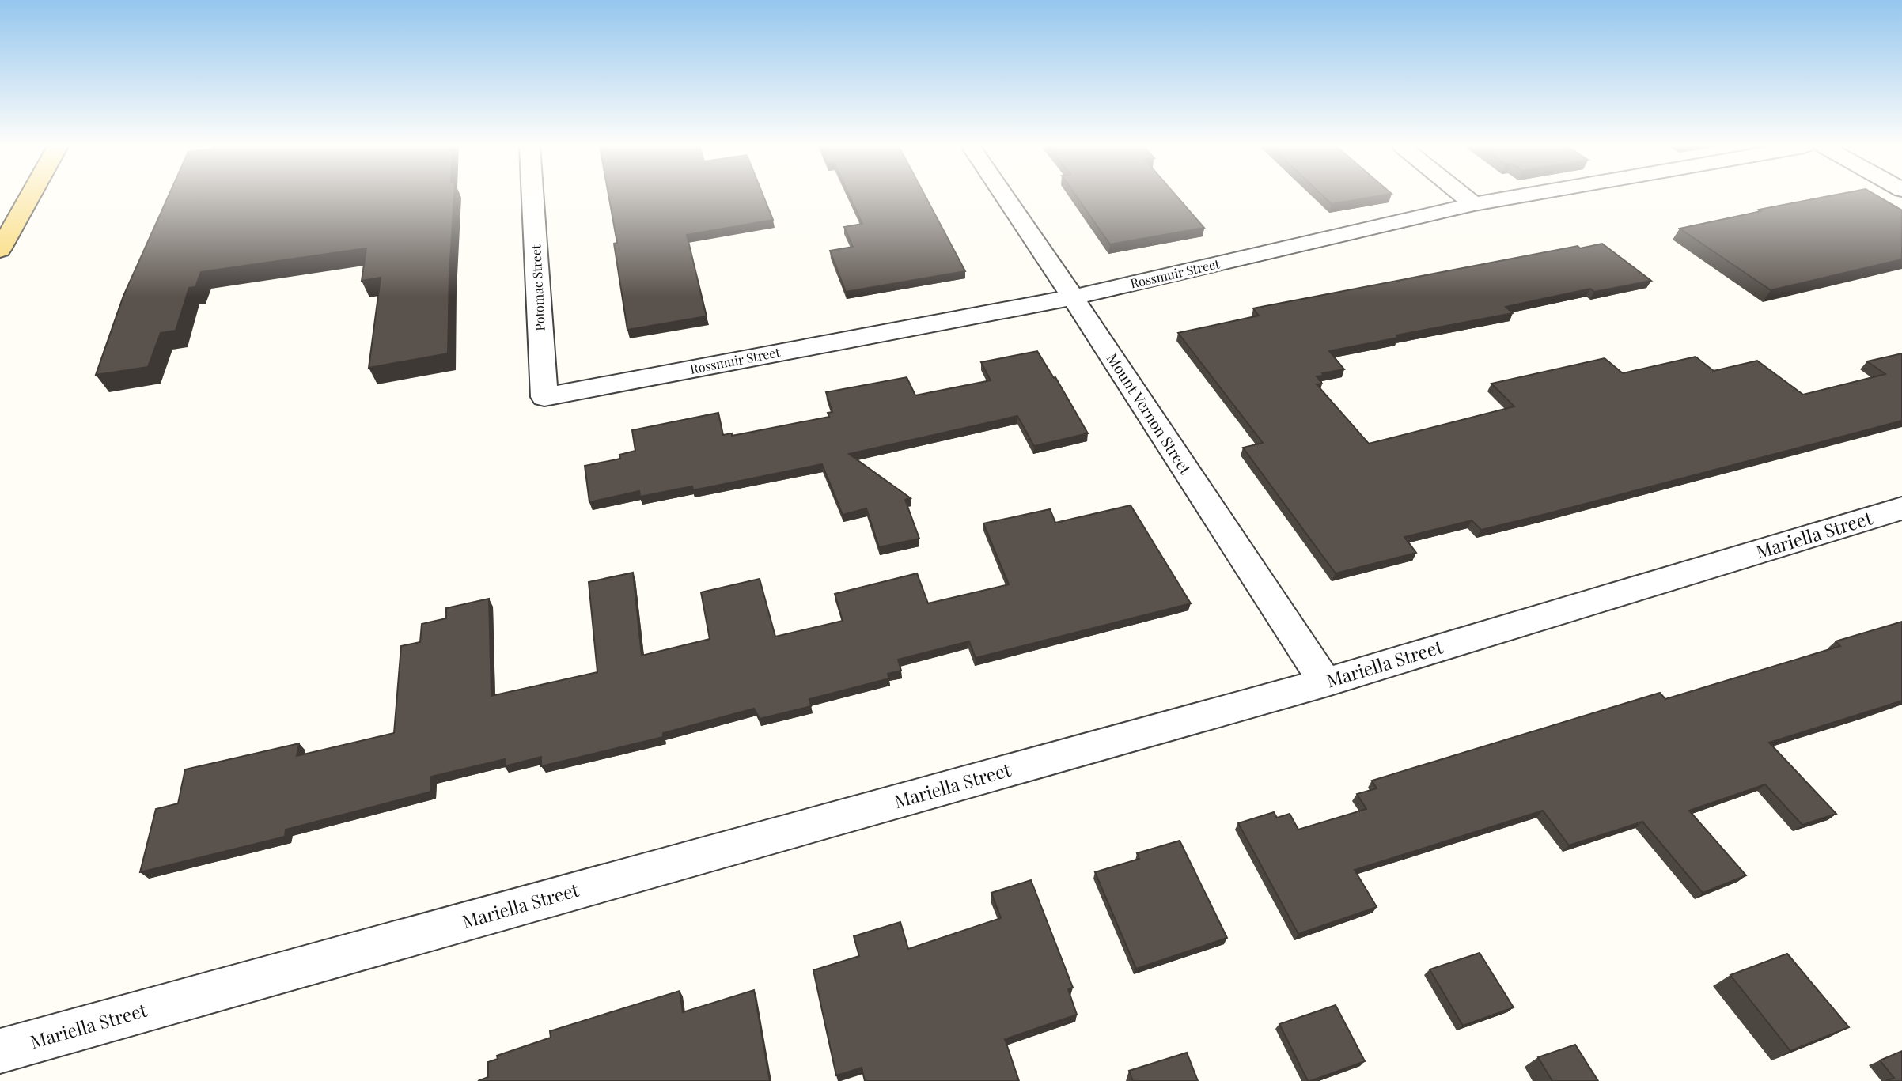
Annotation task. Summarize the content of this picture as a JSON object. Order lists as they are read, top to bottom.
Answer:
{
  "streets": {
    "street": [
      "Rossmuir Street",
      "Potomac Street",
      "Mount Vernon Street",
      "Mariella Street"
    ]
  },
  "crossings": [
    ["Rossmuir Street", "Potomac Street"],
    ["Rossmuir Street", "Mount Vernon Street"],
    ["Mount Vernon Street", "Mariella Street"]
  ]
}
